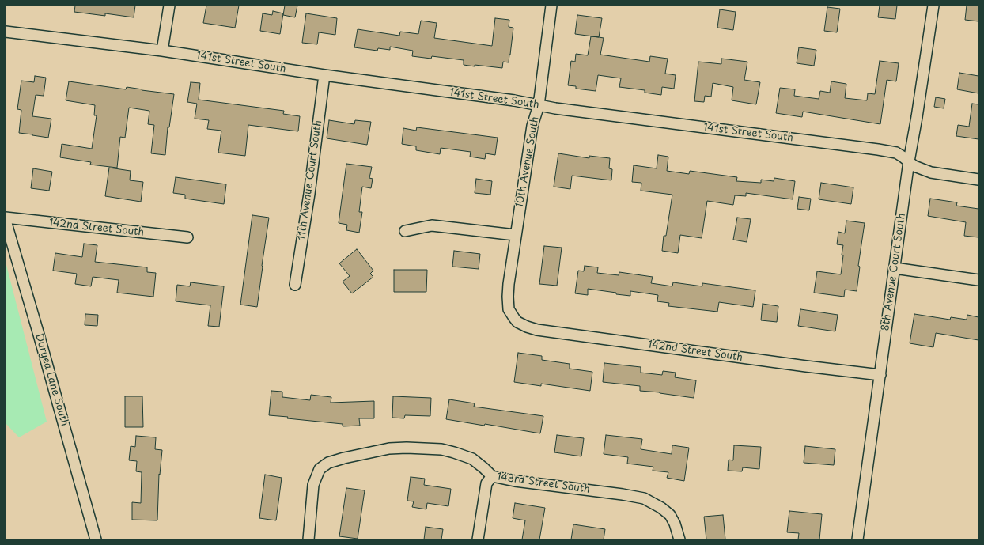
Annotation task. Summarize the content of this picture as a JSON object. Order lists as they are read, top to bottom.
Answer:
{
  "streets": {
    "street": [
      "141st Street South",
      "10th Avenue South",
      "11th Avenue Court South",
      "142nd Street South",
      "8th Avenue Court South",
      "Duryea Lane South",
      "143rd Street South"
    ]
  },
  "crossings": [
    ["141st Street South", "10th Avenue South"],
    ["141st Street South", "11th Avenue Court South"],
    ["141st Street South", "8th Avenue Court South"],
    ["10th Avenue South", "142nd Street South"],
    ["142nd Street South", "8th Avenue Court South"]
  ]
}
